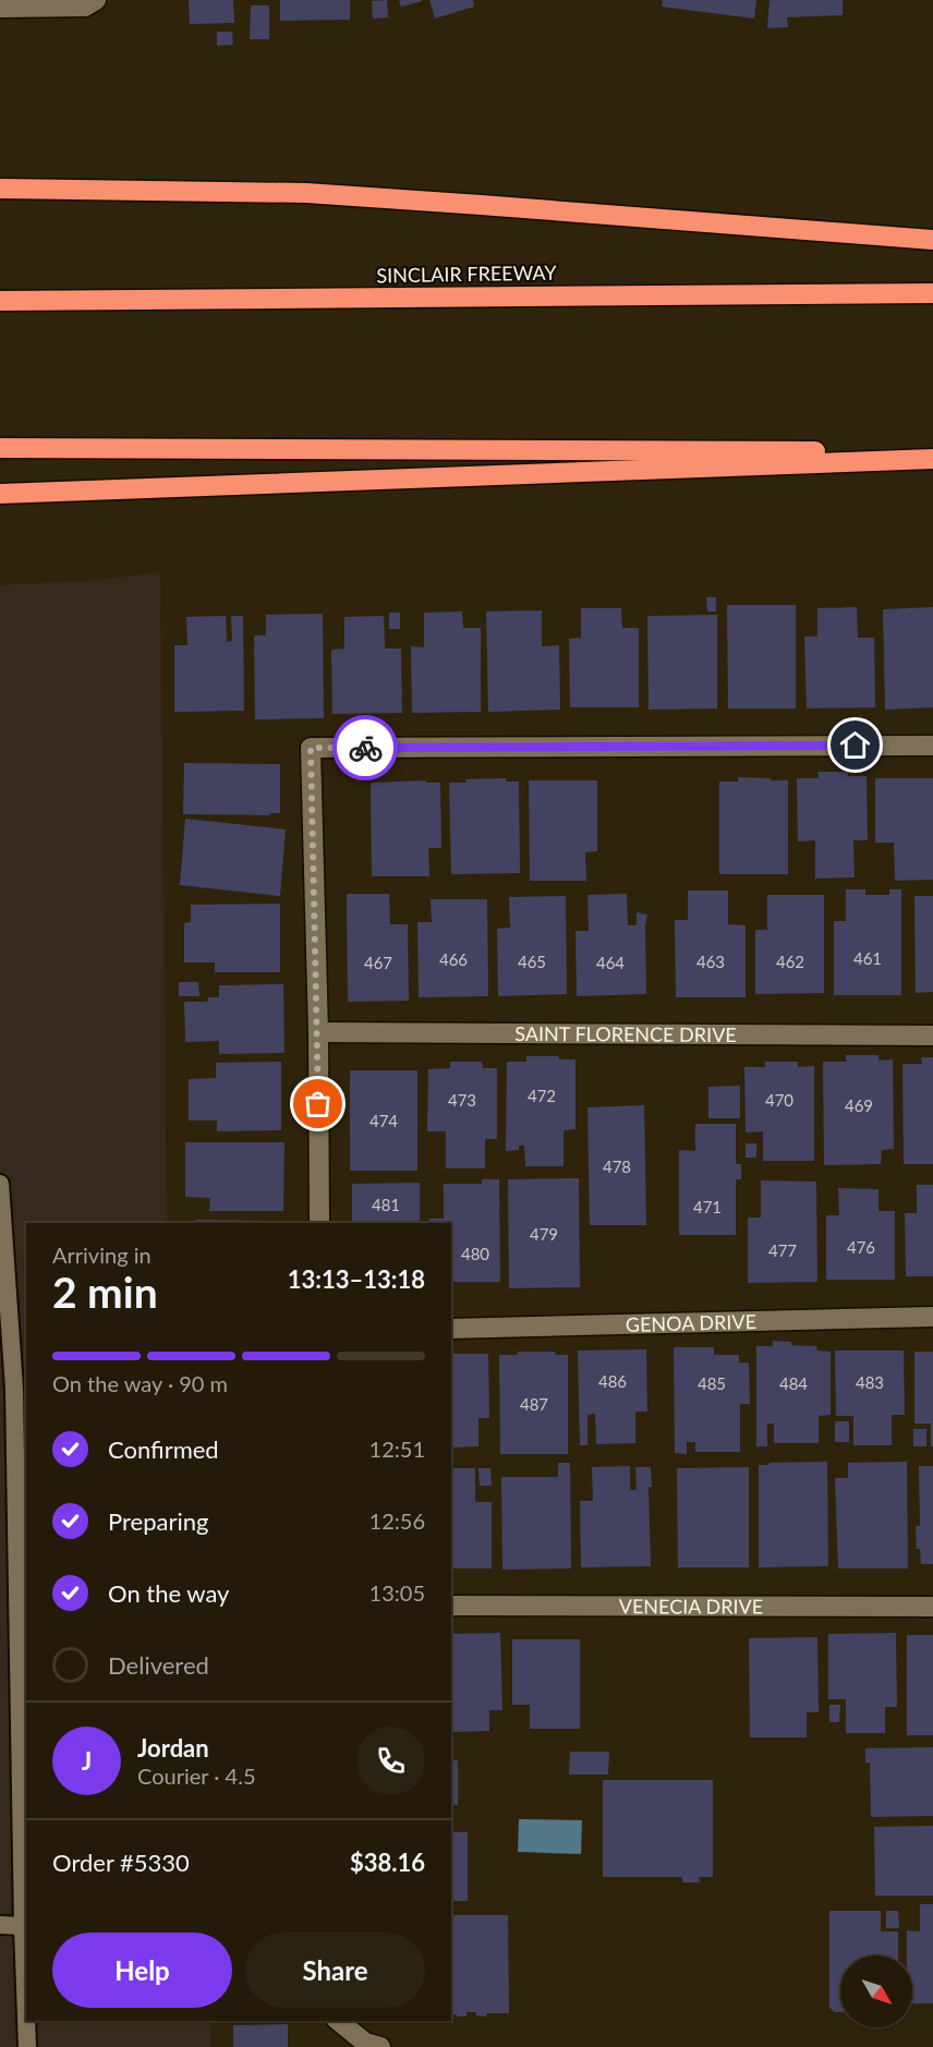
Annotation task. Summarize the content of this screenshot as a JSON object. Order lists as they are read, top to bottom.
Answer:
{
  "streets": {
    "highway": ["SINCLAIR FREEWAY"],
    "street": ["SAINT FLORENCE DRIVE", "GENOA DRIVE", "VENECIA DRIVE"]
  },
  "house_numbers": [
    "461",
    "466",
    "465",
    "463",
    "462",
    "467",
    "464",
    "472",
    "473",
    "470",
    "469",
    "474",
    "478",
    "481",
    "471",
    "479",
    "476",
    "477",
    "480",
    "486",
    "483",
    "485",
    "484",
    "487"
  ],
  "north": "bottom right",
  "page": {
    "heading": ["2 min", "Arriving in", "13:13–13:18"],
    "panel": [
      "Jordan",
      "Courier · 4.5",
      "Order #5330",
      "$38.16"
    ],
    "bar": "On the way · 90 m",
    "list": [
      ["Confirmed", "12:51"],
      ["Preparing", "12:56"],
      ["On the way", "13:05"],
      "Delivered"
    ],
    "round": "J",
    "buttons": ["Help", "Share"]
  }
}
